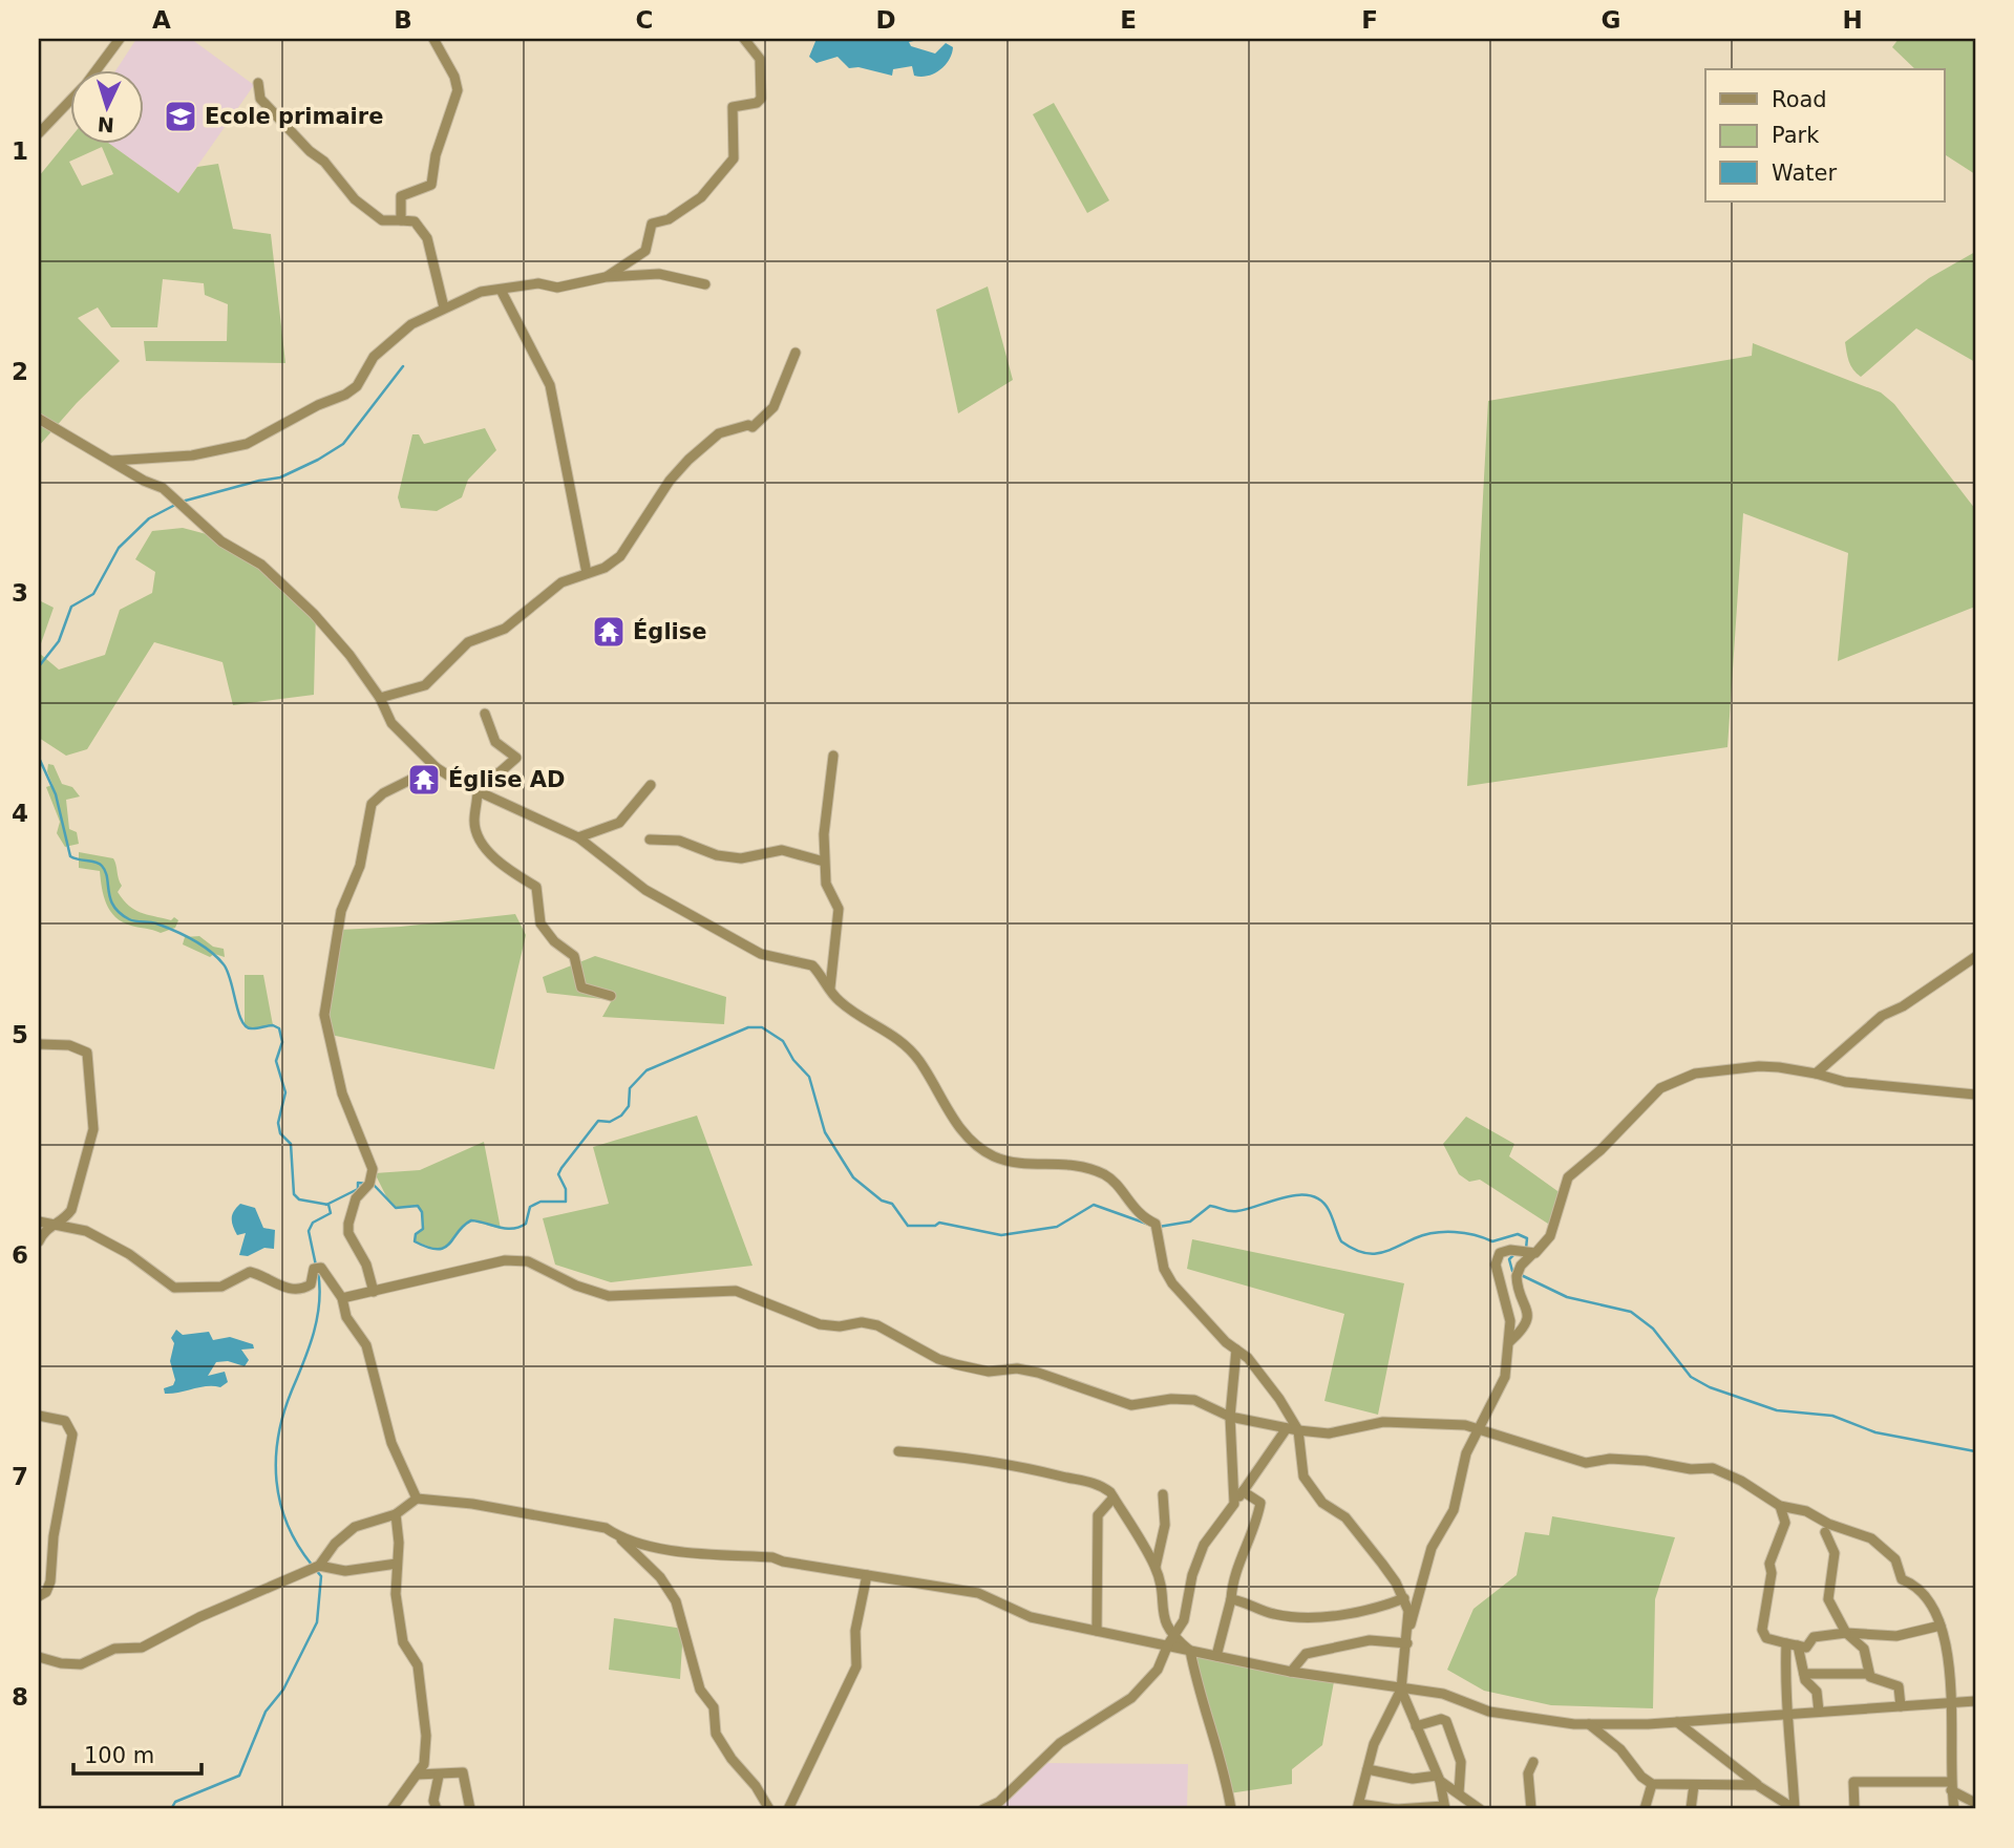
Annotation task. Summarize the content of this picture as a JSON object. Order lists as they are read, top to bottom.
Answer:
{
  "places": {
    "school or university": ["Ecole primaire"],
    "temple": ["Église", "Église AD"]
  },
  "legend": ["Road", "Park", "Water"],
  "scale_bar": "100 m",
  "north": "bottom",
  "grid": {
    "columns": [
      "A",
      "B",
      "C",
      "D",
      "E",
      "F",
      "G",
      "H"
    ],
    "rows": [
      "1",
      "2",
      "3",
      "4",
      "5",
      "6",
      "7",
      "8"
    ]
  }
}
